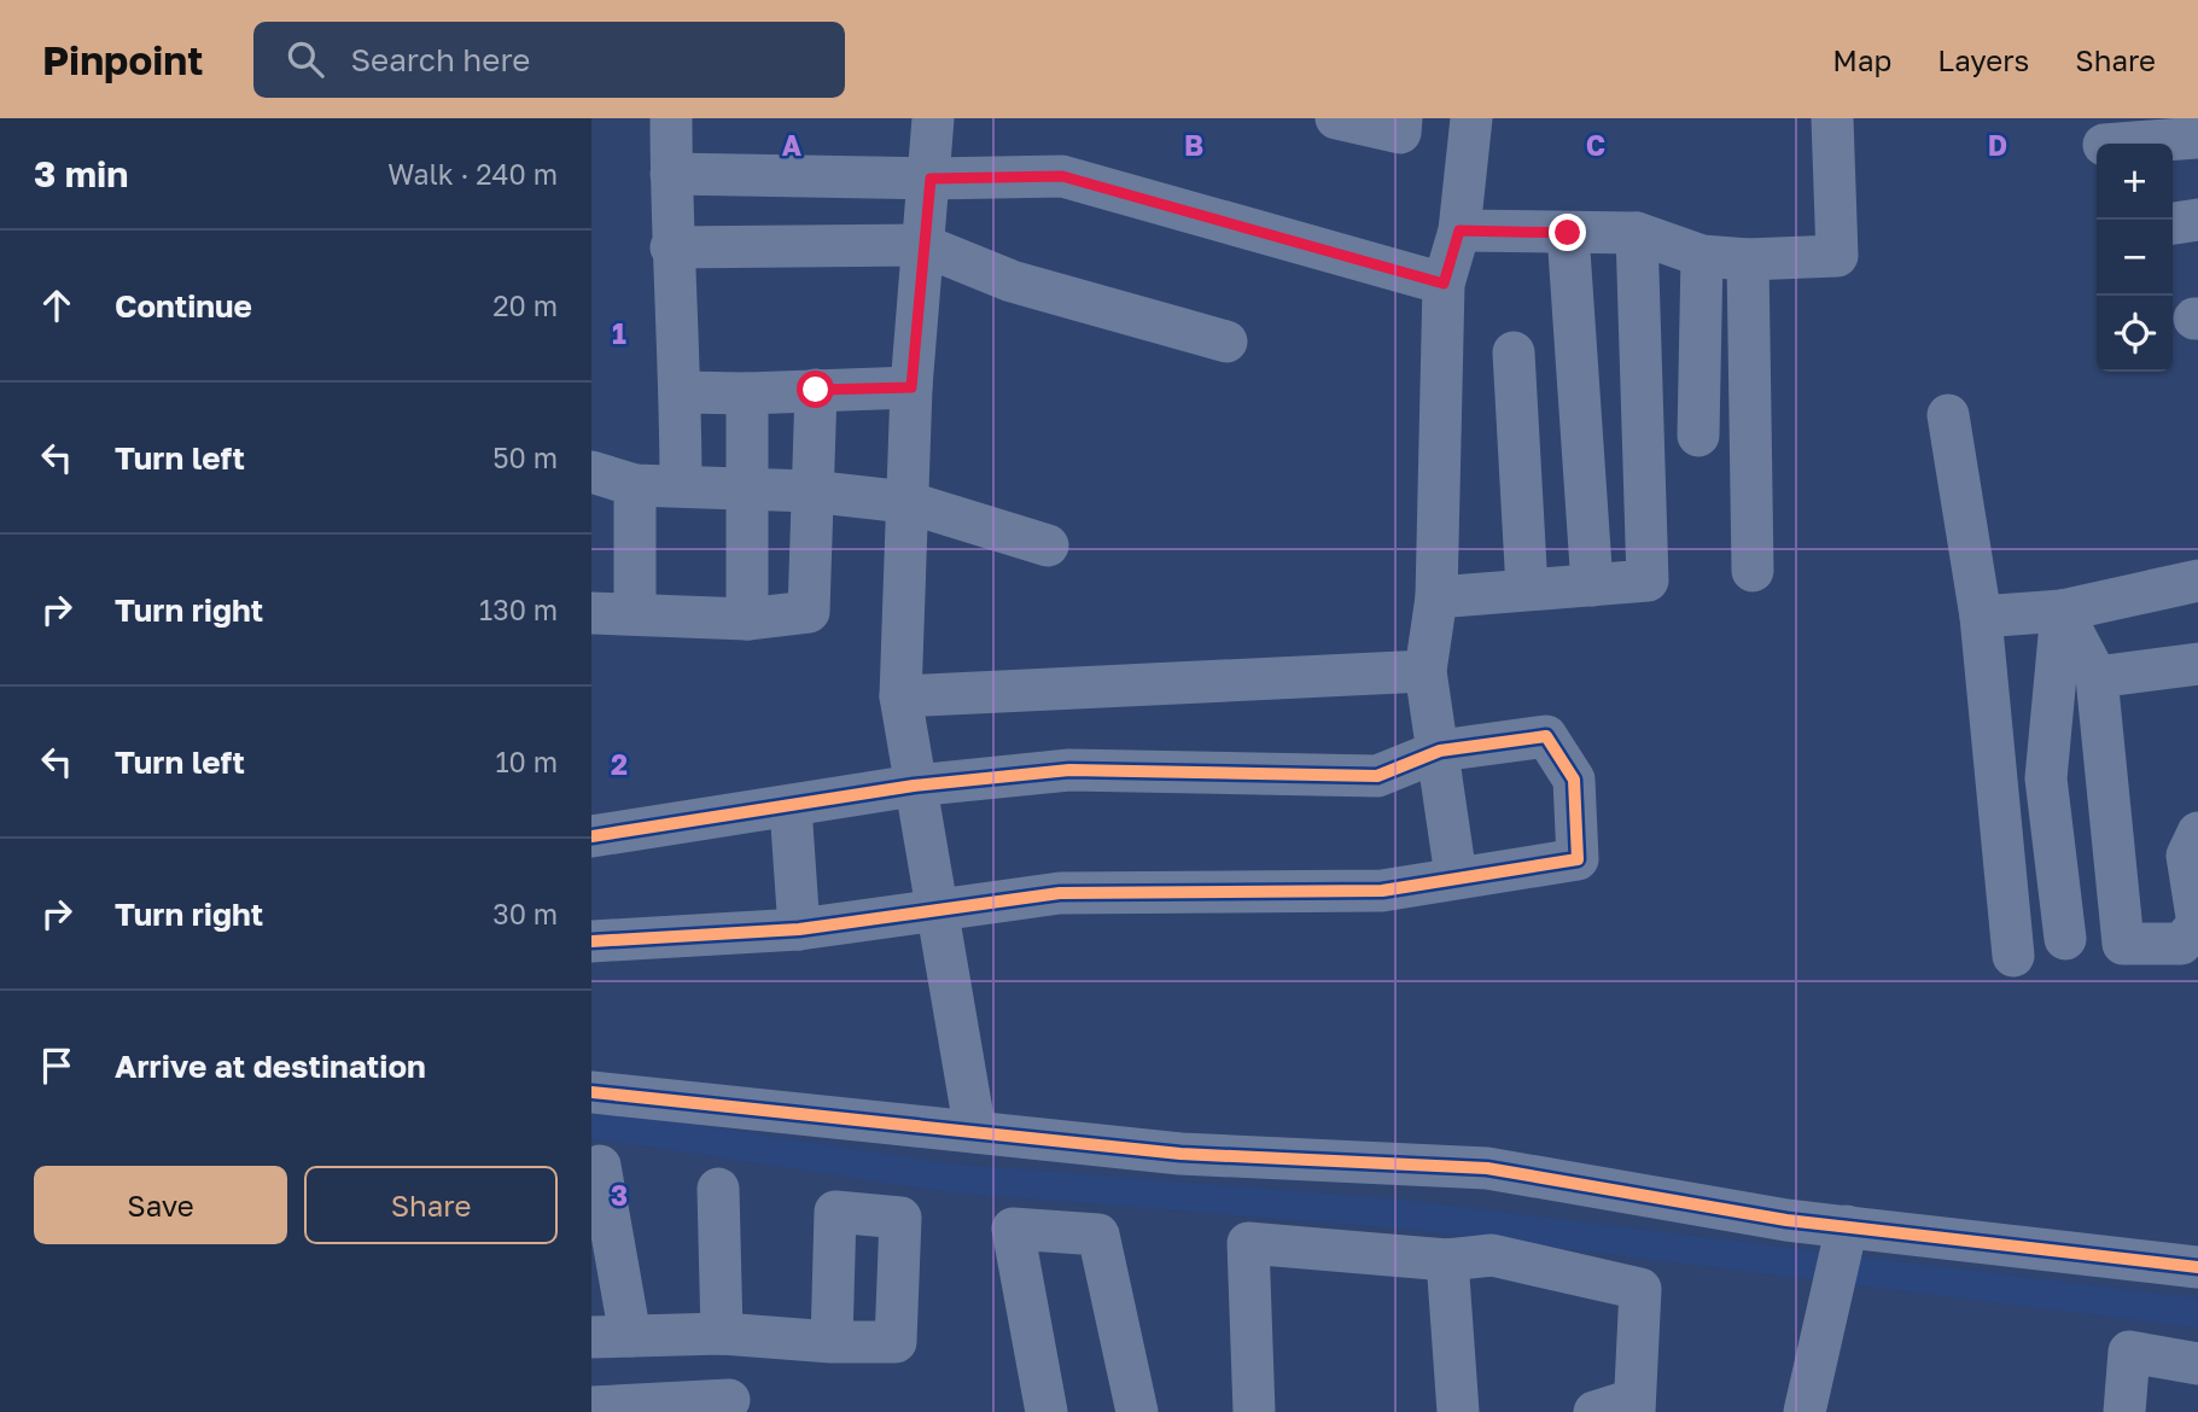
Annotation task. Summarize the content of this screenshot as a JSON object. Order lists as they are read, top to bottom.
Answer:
{
  "page": {
    "header": "Pinpoint",
    "search": "Search here",
    "nav": ["Map", "Layers", "Share"],
    "heading": ["3 min", "Walk · 240 m"],
    "map_buttons": ["+", "−"],
    "list": [
      ["Continue", "20 m"],
      ["Turn left", "50 m"],
      ["Turn right", "130 m"],
      ["Turn left", "10 m"],
      ["Turn right", "30 m"],
      "Arrive at destination"
    ],
    "buttons": ["Save", "Share"]
  },
  "grid": {
    "columns": [
      "A",
      "B",
      "C",
      "D"
    ],
    "rows": ["1", "2", "3"]
  }
}
